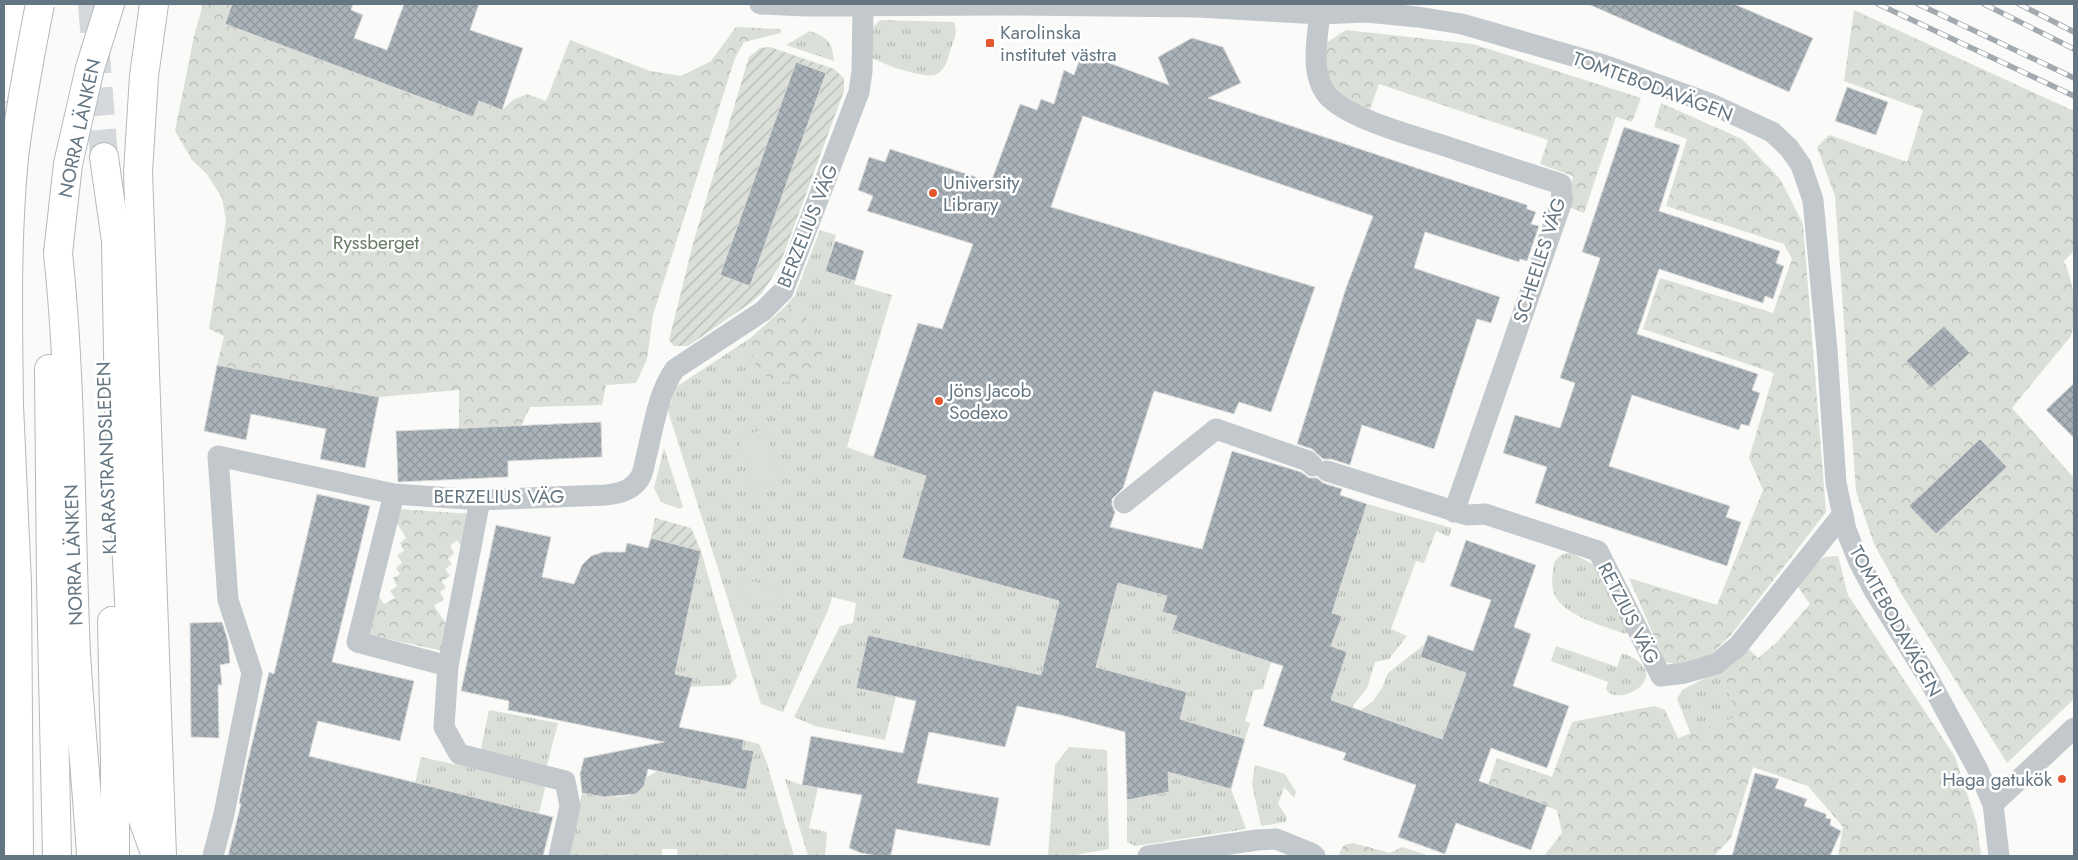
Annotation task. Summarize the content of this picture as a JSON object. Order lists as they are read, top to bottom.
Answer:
{
  "streets": {
    "highway": ["NORRA LÄNKEN", "KLARASTRANDSLEDEN"],
    "street": [
      "TOMTEBODAVÄGEN",
      "BERZELIUS VÄG",
      "SCHEELES VÄG",
      "RETZIUS VÄG"
    ]
  },
  "crossings": [
    ["TOMTEBODAVÄGEN", "BERZELIUS VÄG"],
    ["TOMTEBODAVÄGEN", "SCHEELES VÄG"],
    ["TOMTEBODAVÄGEN", "RETZIUS VÄG"],
    ["SCHEELES VÄG", "RETZIUS VÄG"]
  ],
  "parks": ["Ryssberget"],
  "places": {
    "transit": ["Karolinska institutet västra"],
    "other": ["University Library", "Jöns Jacob Sodexo", "Haga gatukök"]
  }
}
